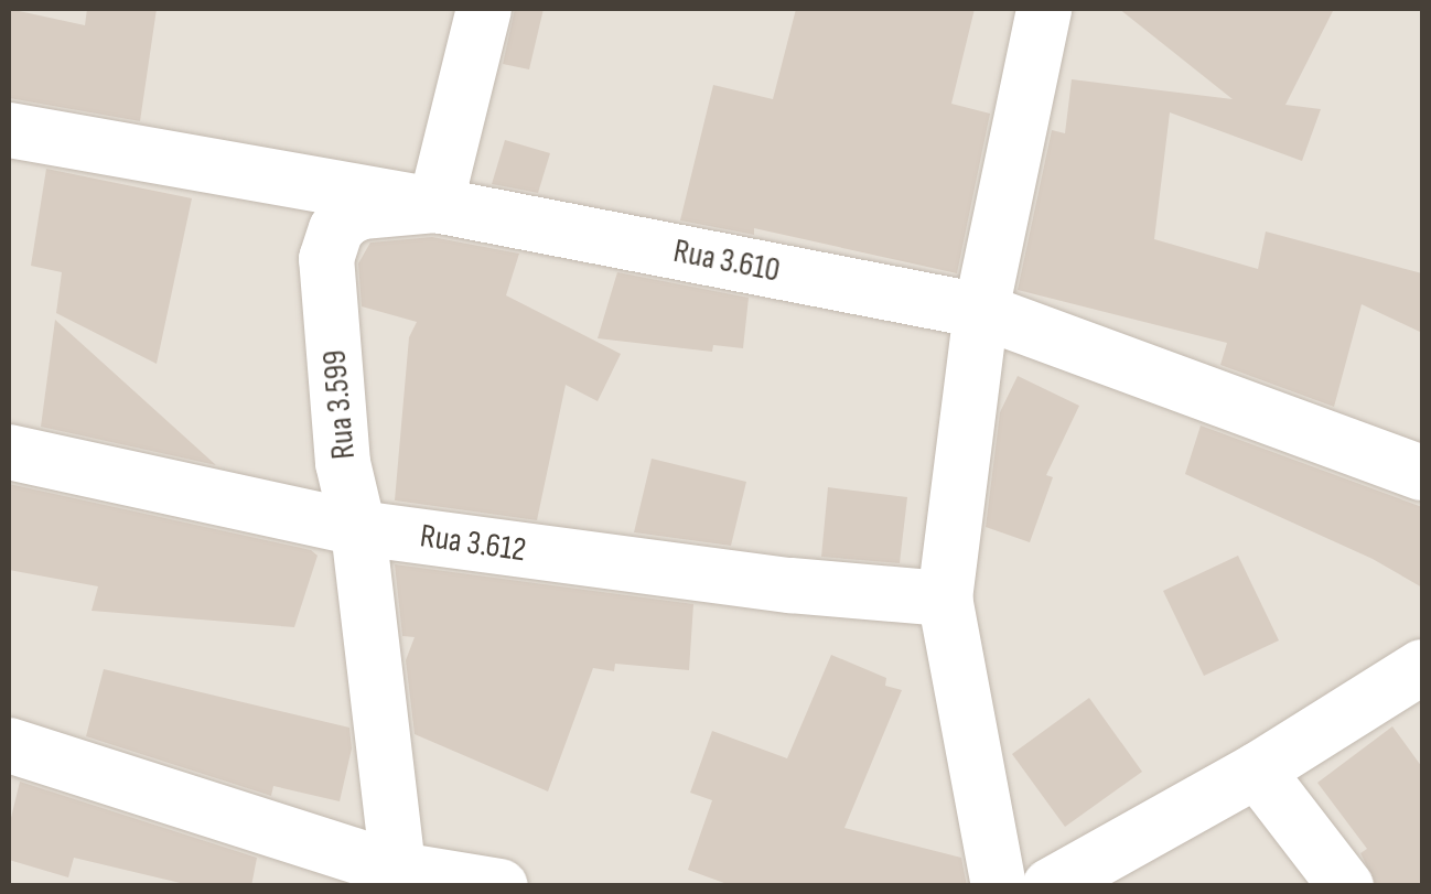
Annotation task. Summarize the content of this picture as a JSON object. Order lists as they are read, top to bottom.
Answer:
{
  "streets": {
    "street": ["Rua 3.610", "Rua 3.599", "Rua 3.612"]
  },
  "crossings": [
    ["Rua 3.610", "Rua 3.599"],
    ["Rua 3.599", "Rua 3.612"]
  ]
}
